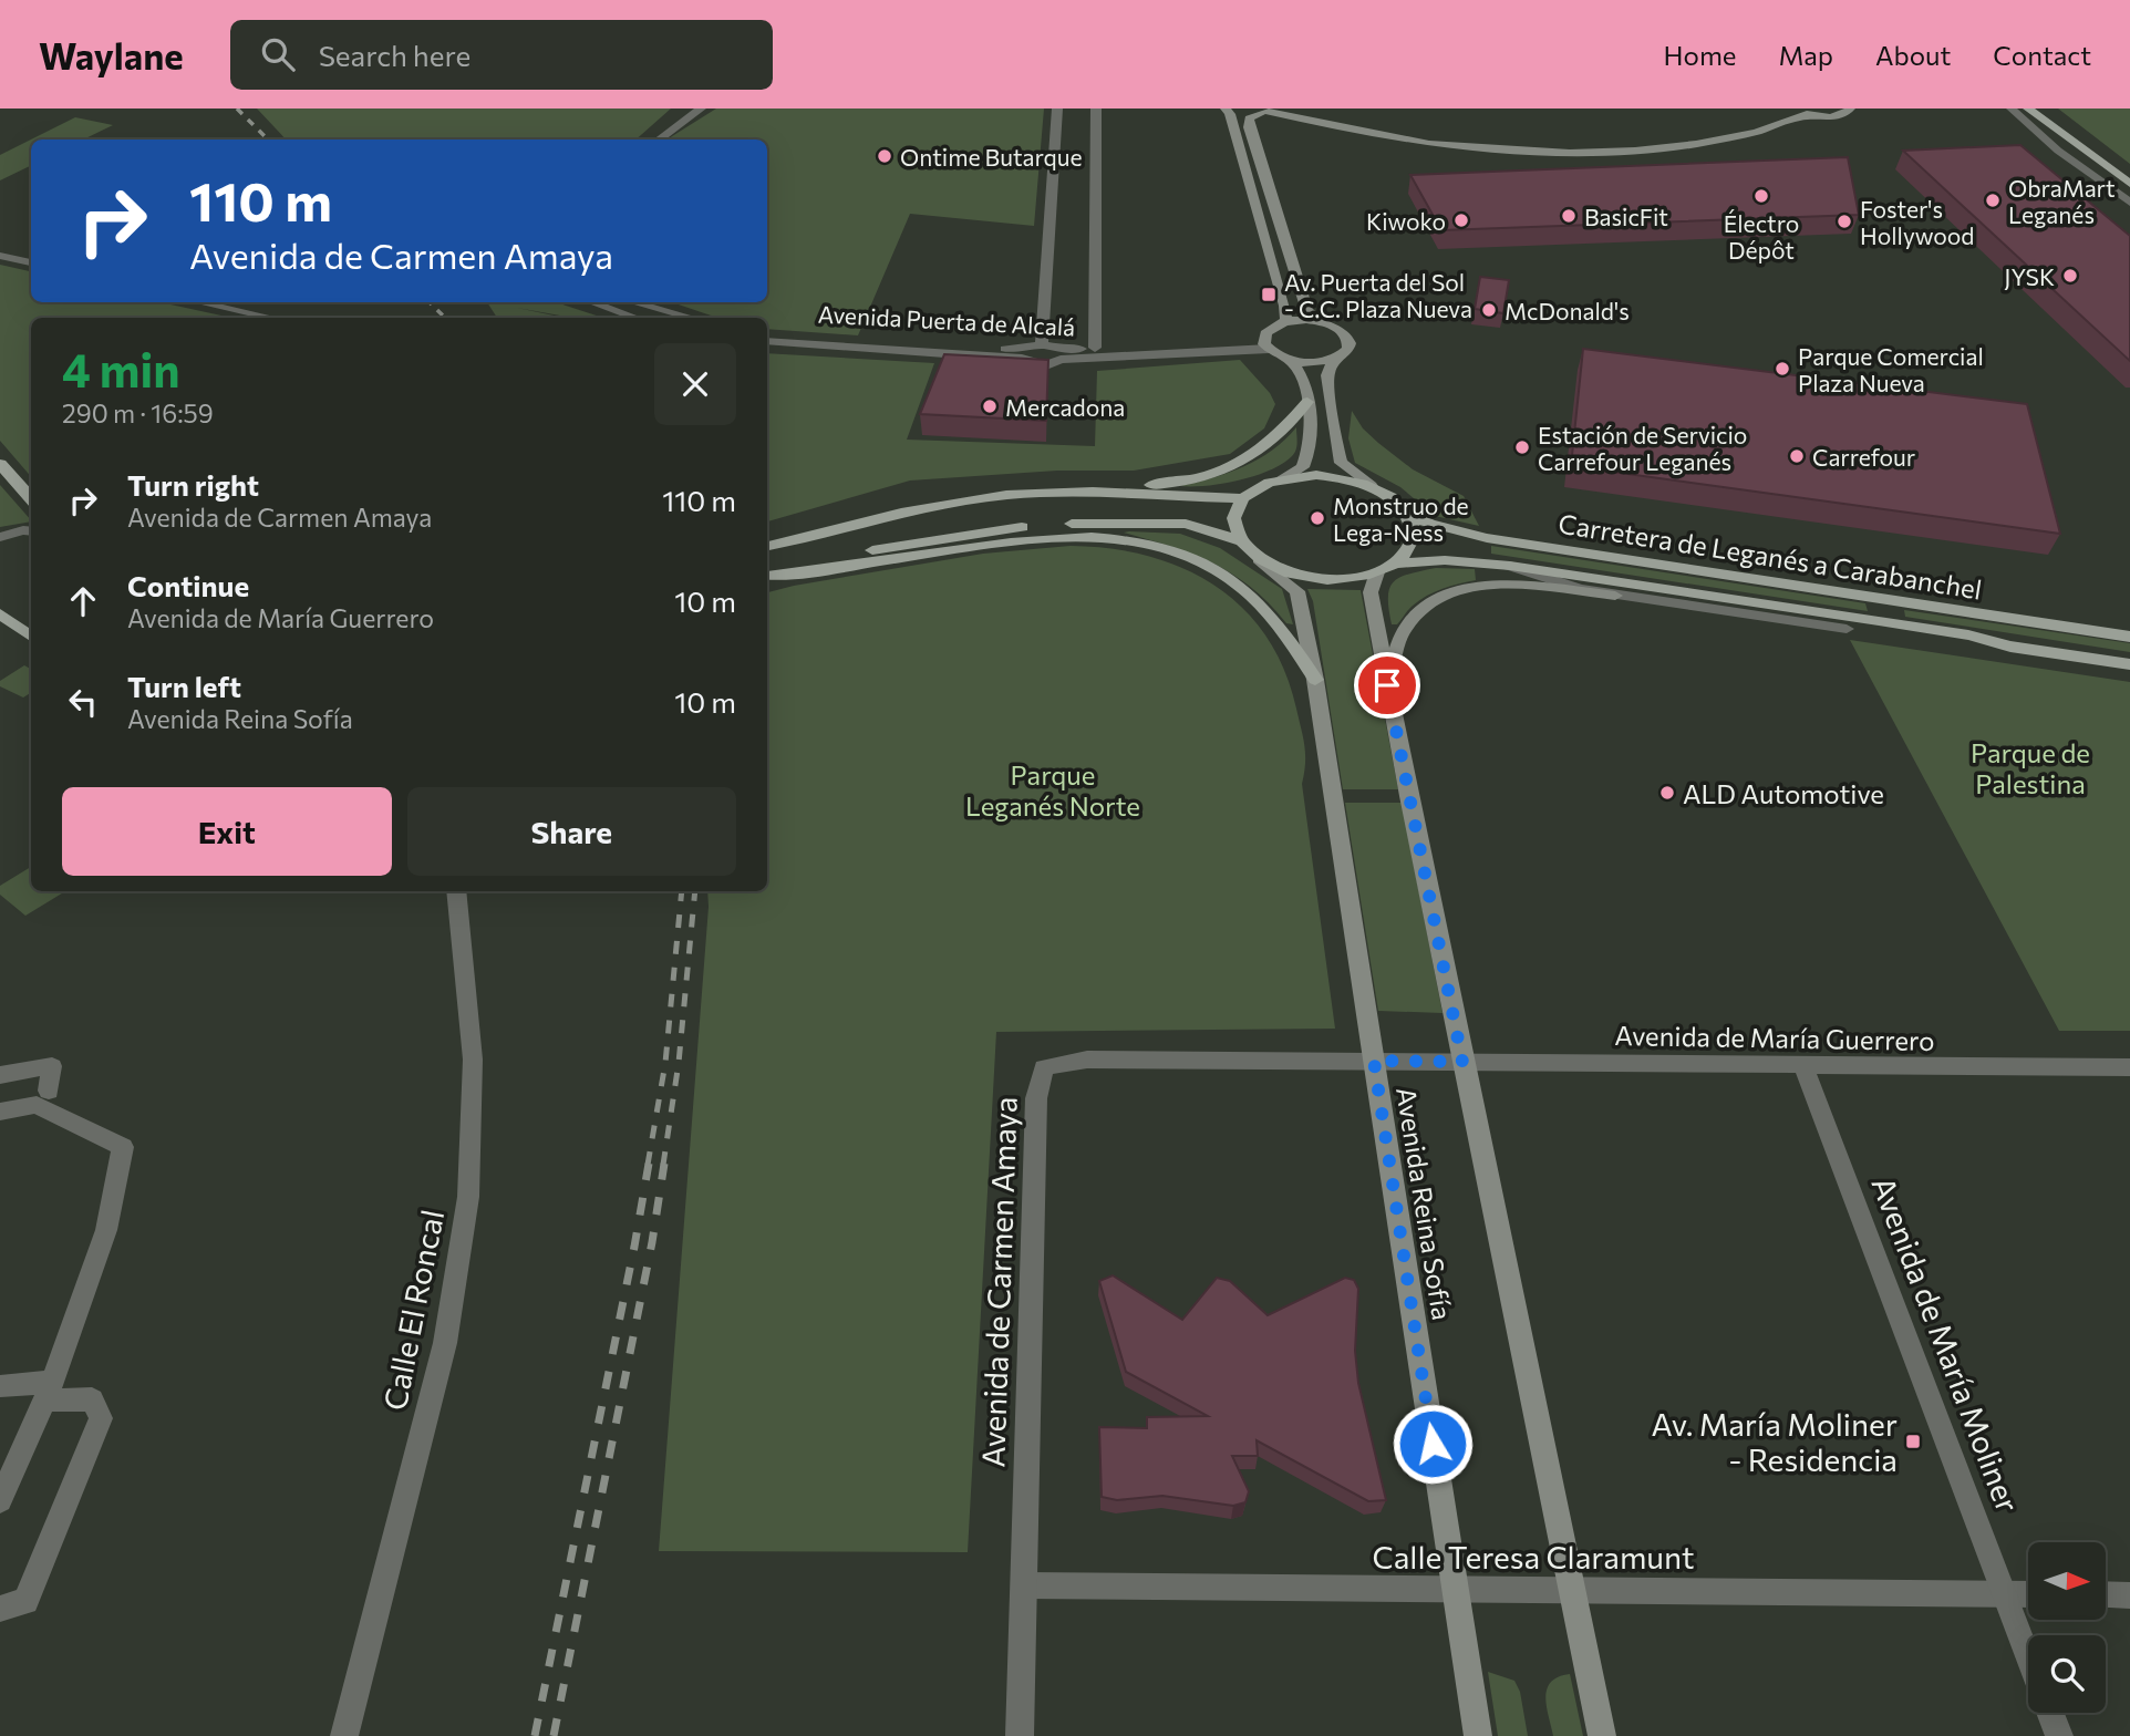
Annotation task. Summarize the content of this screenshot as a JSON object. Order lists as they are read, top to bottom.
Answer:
{
  "streets": {
    "main road": ["Carretera de Leganés a Carabanchel", "Avenida Reina Sofía"],
    "street": [
      "Avenida Puerta de Alcalá",
      "Avenida de María Guerrero",
      "Avenida de Carmen Amaya",
      "Calle El Roncal",
      "Avenida de María Moliner",
      "Calle Teresa Claramunt"
    ]
  },
  "crossings": [
    ["Carretera de Leganés a Carabanchel", "Avenida Reina Sofía"],
    ["Avenida de María Guerrero", "Avenida de Carmen Amaya"],
    ["Avenida de María Guerrero", "Avenida de María Moliner"],
    ["Avenida Reina Sofía", "Avenida de Carmen Amaya"],
    ["Avenida Reina Sofía", "Calle Teresa Claramunt"],
    ["Avenida de Carmen Amaya", "Calle Teresa Claramunt"],
    ["Avenida de María Moliner", "Calle Teresa Claramunt"]
  ],
  "parks": ["Parque de Palestina", "Parque Leganés Norte"],
  "places": {
    "other": [
      "Ontime Butarque",
      "Électro Dépôt",
      "ObraMart Leganés",
      "BasicFit",
      "Kiwoko",
      "Foster's Hollywood",
      "JYSK",
      "McDonald's",
      "Parque Comercial Plaza Nueva",
      "Mercadona",
      "Estación de Servicio Carrefour Leganés",
      "Carrefour",
      "Monstruo de Lega-Ness",
      "ALD Automotive"
    ],
    "transit": ["Av. Puerta del Sol - C.C. Plaza Nueva", "Av. María Moliner - Residencia"]
  },
  "north": "right",
  "page": {
    "header": "Waylane",
    "search": "Search here",
    "nav": [
      "Home",
      "Map",
      "About",
      "Contact"
    ],
    "turn": ["110 m", "Avenida de Carmen Amaya"],
    "heading": ["4 min", "290 m · 16:59"],
    "list": [
      {
        "name": "Turn right",
        "note": "Avenida de Carmen Amaya",
        "value": "110 m"
      },
      {
        "name": "Continue",
        "note": "Avenida de María Guerrero",
        "value": "10 m"
      },
      {
        "name": "Turn left",
        "note": "Avenida Reina Sofía",
        "value": "10 m"
      }
    ],
    "buttons": ["Exit", "Share"]
  }
}
